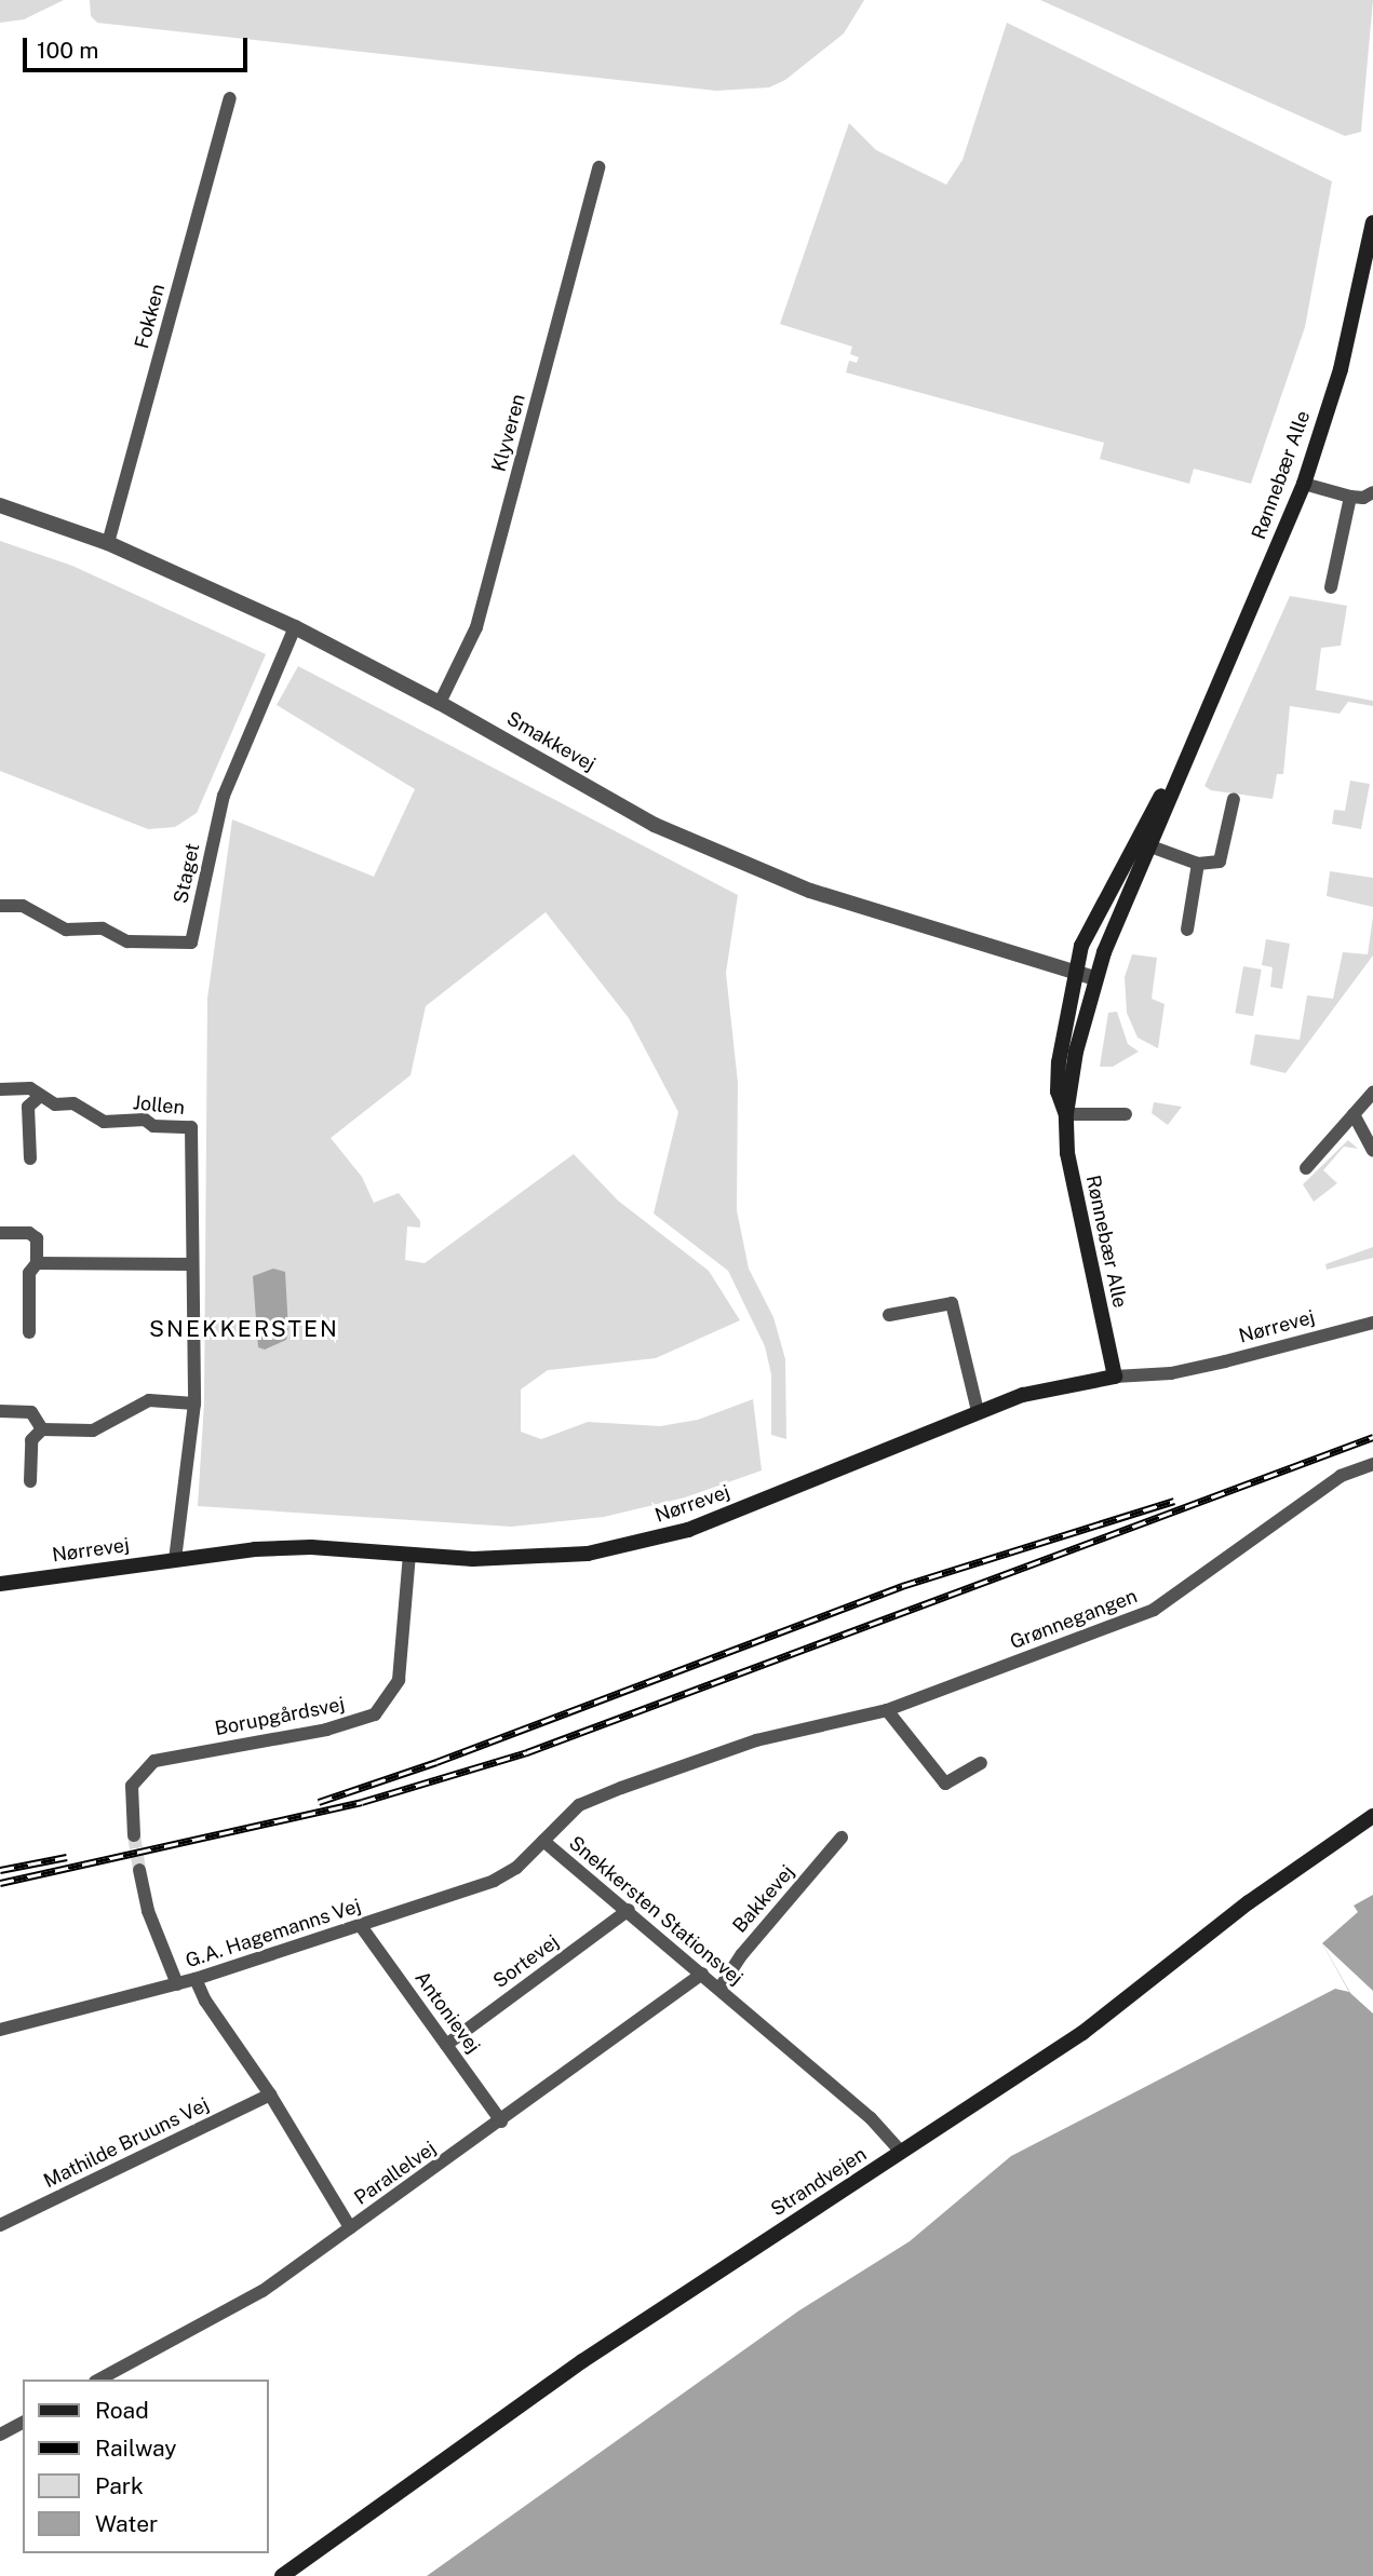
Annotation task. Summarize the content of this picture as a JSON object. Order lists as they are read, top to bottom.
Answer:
{
  "streets": {
    "main road": ["Rønnebær Alle", "Nørrevej", "Strandvejen"],
    "street": [
      "Fokken",
      "Klyveren",
      "Smakkevej",
      "Staget",
      "Jollen",
      "Grønnegangen",
      "Borupgårdsvej",
      "Bakkevej",
      "Snekkersten Stationsvej",
      "G.A. Hagemanns Vej",
      "Sortevej",
      "Antonievej",
      "Mathilde Bruuns Vej",
      "Parallelvej"
    ]
  },
  "crossings": [
    ["Fokken", "Smakkevej"],
    ["Klyveren", "Smakkevej"],
    ["Rønnebær Alle", "Smakkevej"],
    ["Rønnebær Alle", "Nørrevej"],
    ["Smakkevej", "Staget"],
    ["Jollen", "Nørrevej"],
    ["Nørrevej", "Borupgårdsvej"],
    ["Grønnegangen", "Snekkersten Stationsvej"],
    ["Bakkevej", "Snekkersten Stationsvej"],
    ["Snekkersten Stationsvej", "G.A. Hagemanns Vej"],
    ["Snekkersten Stationsvej", "Sortevej"],
    ["Snekkersten Stationsvej", "Parallelvej"],
    ["Snekkersten Stationsvej", "Strandvejen"],
    ["G.A. Hagemanns Vej", "Antonievej"],
    ["Sortevej", "Antonievej"],
    ["Antonievej", "Parallelvej"]
  ],
  "districts": ["SNEKKERSTEN"],
  "legend": [
    "Road",
    "Railway",
    "Park",
    "Water"
  ],
  "scale_bar": "100 m"
}
